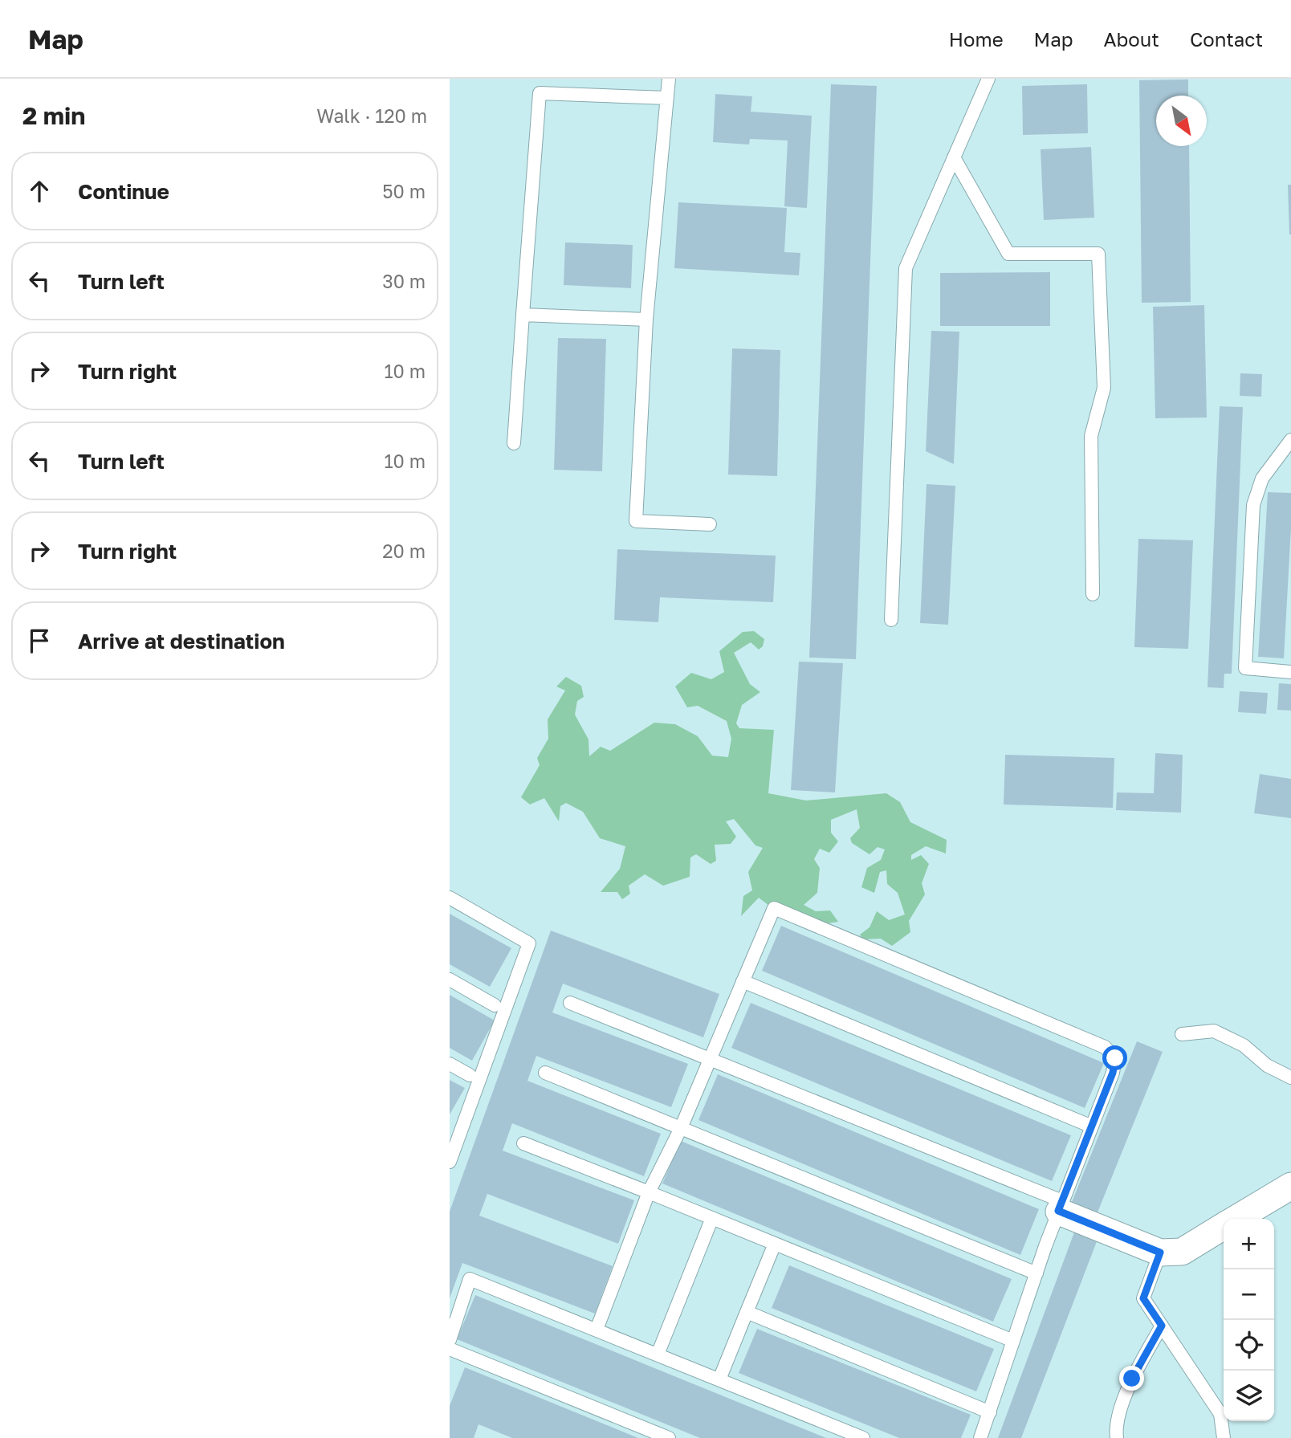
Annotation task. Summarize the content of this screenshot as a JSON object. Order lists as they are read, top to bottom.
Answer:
{
  "north": "bottom right",
  "page": {
    "header": "Map",
    "nav": [
      "Home",
      "Map",
      "About",
      "Contact"
    ],
    "heading": ["2 min", "Walk · 120 m"],
    "list": [
      ["Continue", "50 m"],
      ["Turn left", "30 m"],
      ["Turn right", "10 m"],
      ["Turn left", "10 m"],
      ["Turn right", "20 m"],
      "Arrive at destination"
    ],
    "map_buttons": ["+", "−"]
  }
}
